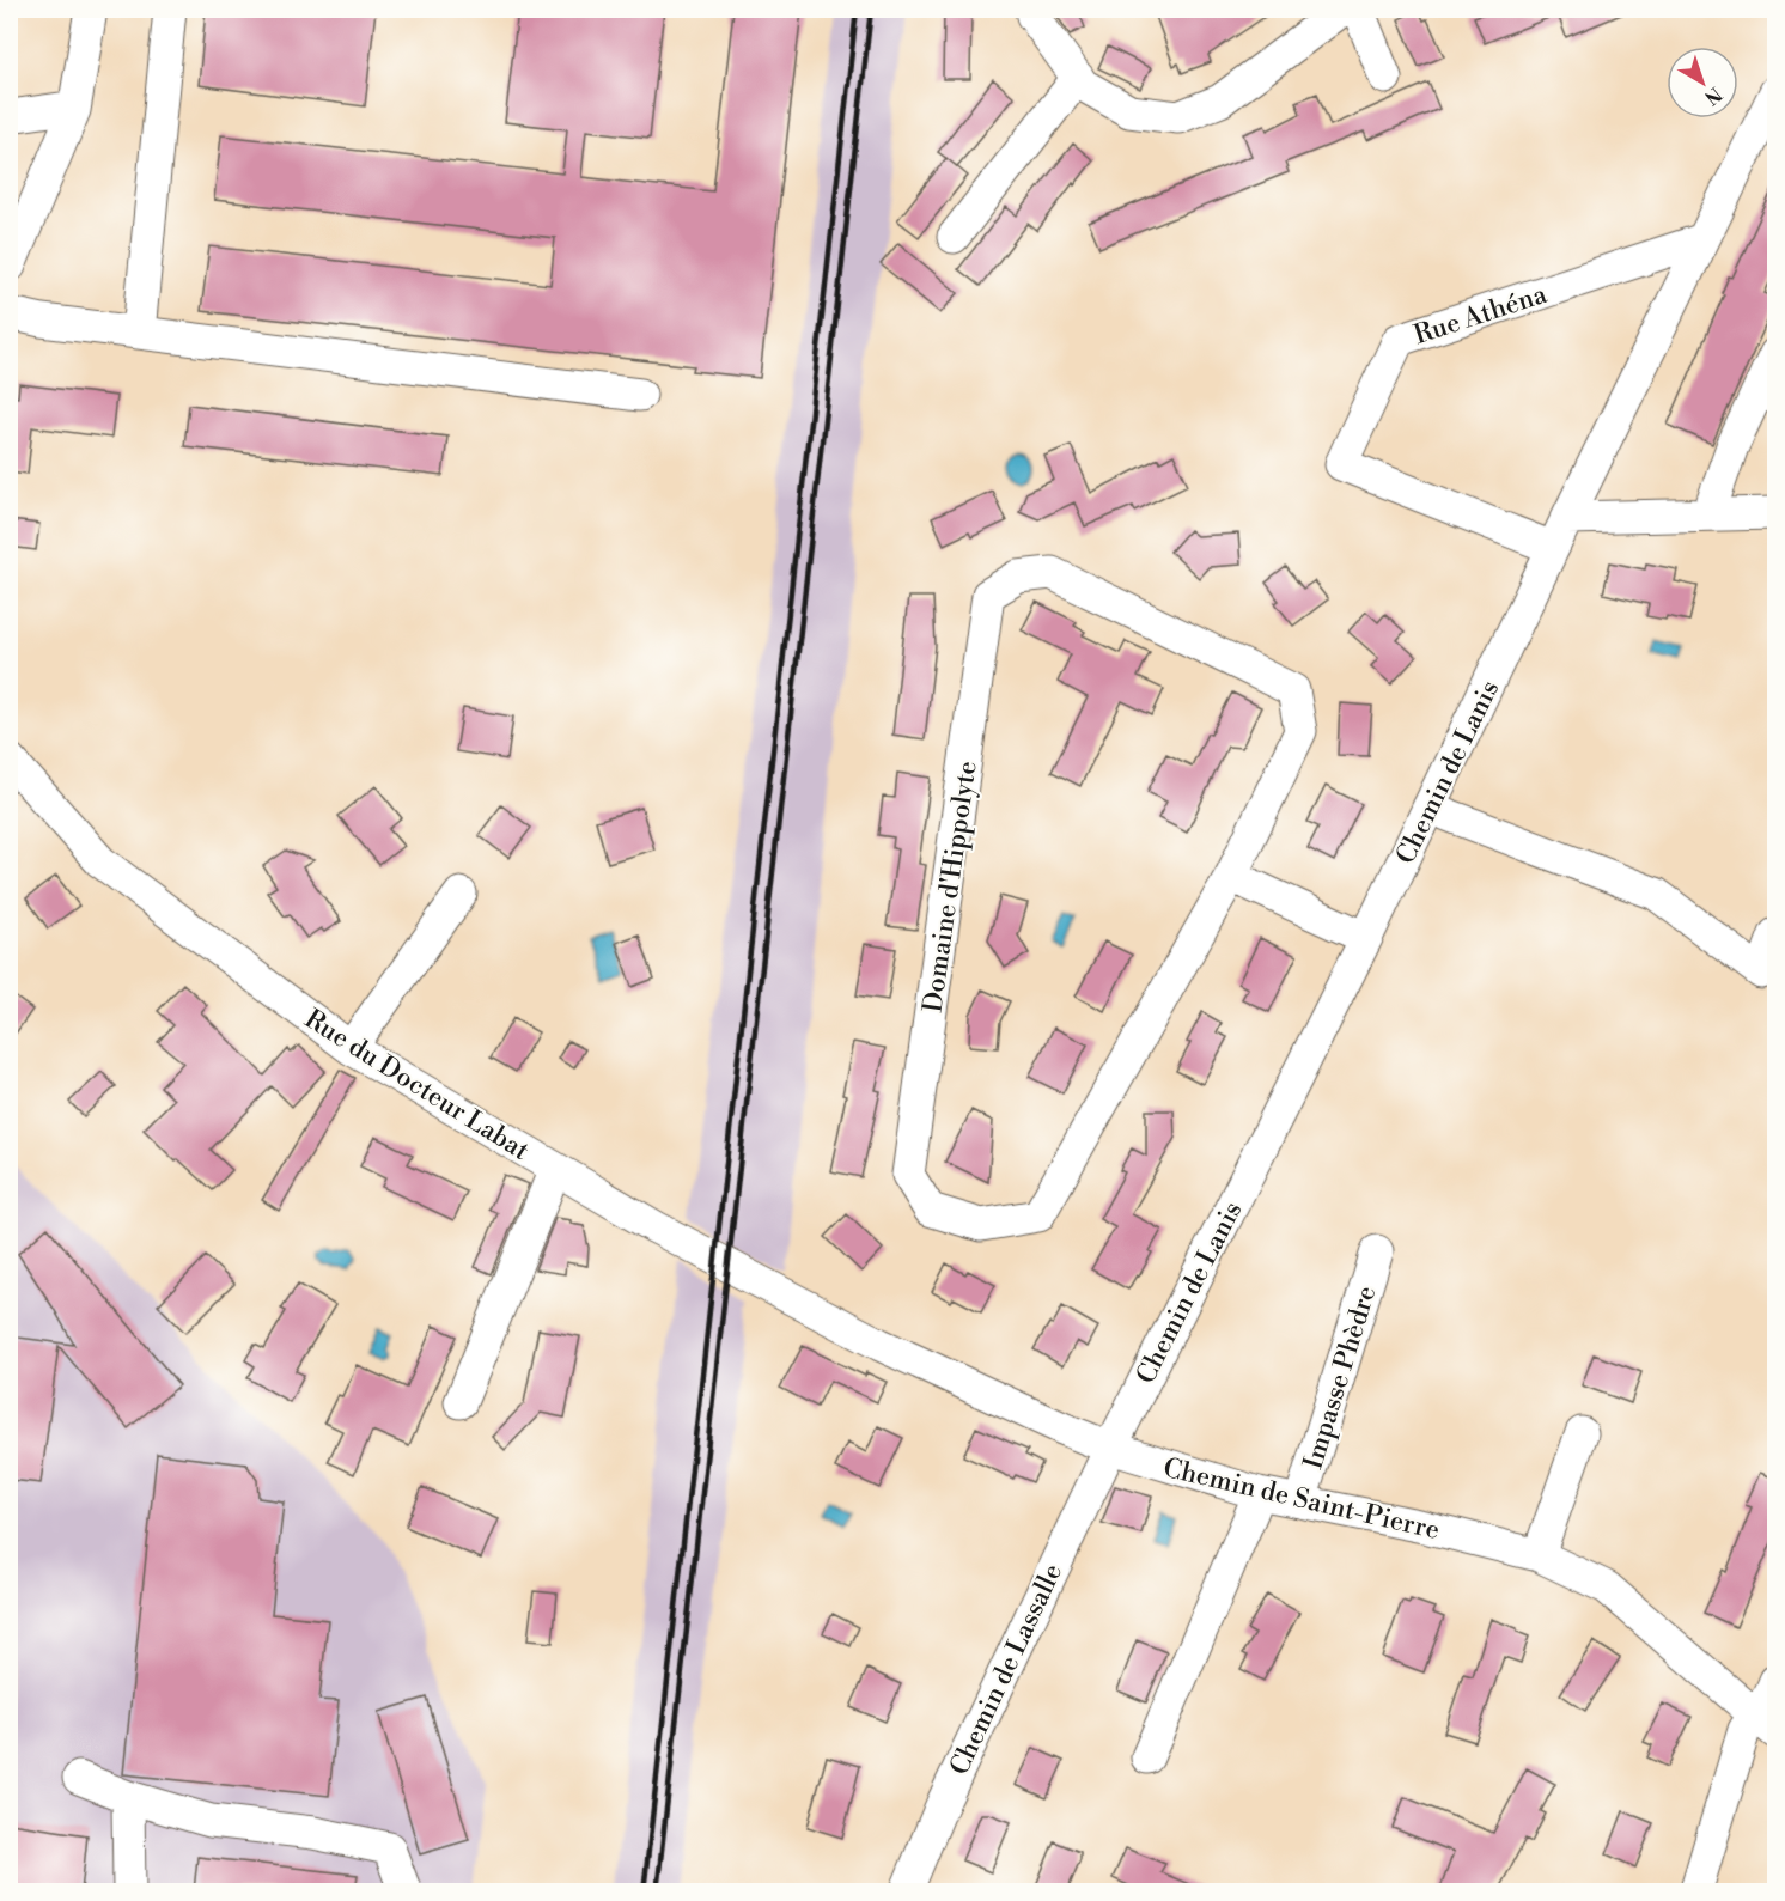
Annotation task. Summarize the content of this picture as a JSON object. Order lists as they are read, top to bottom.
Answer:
{
  "streets": {
    "street": [
      "Rue Athéna",
      "Chemin de Lanis",
      "Domaine d'Hippolyte",
      "Rue du Docteur Labat",
      "Impasse Phèdre",
      "Chemin de Saint-Pierre",
      "Chemin de Lassalle"
    ]
  },
  "crossings": [
    ["Rue Athéna", "Chemin de Lanis"],
    ["Chemin de Lanis", "Chemin de Saint-Pierre"],
    ["Chemin de Lanis", "Chemin de Lassalle"],
    ["Rue du Docteur Labat", "Chemin de Saint-Pierre"],
    ["Impasse Phèdre", "Chemin de Saint-Pierre"],
    ["Chemin de Saint-Pierre", "Chemin de Lassalle"]
  ],
  "north": "bottom right"
}
